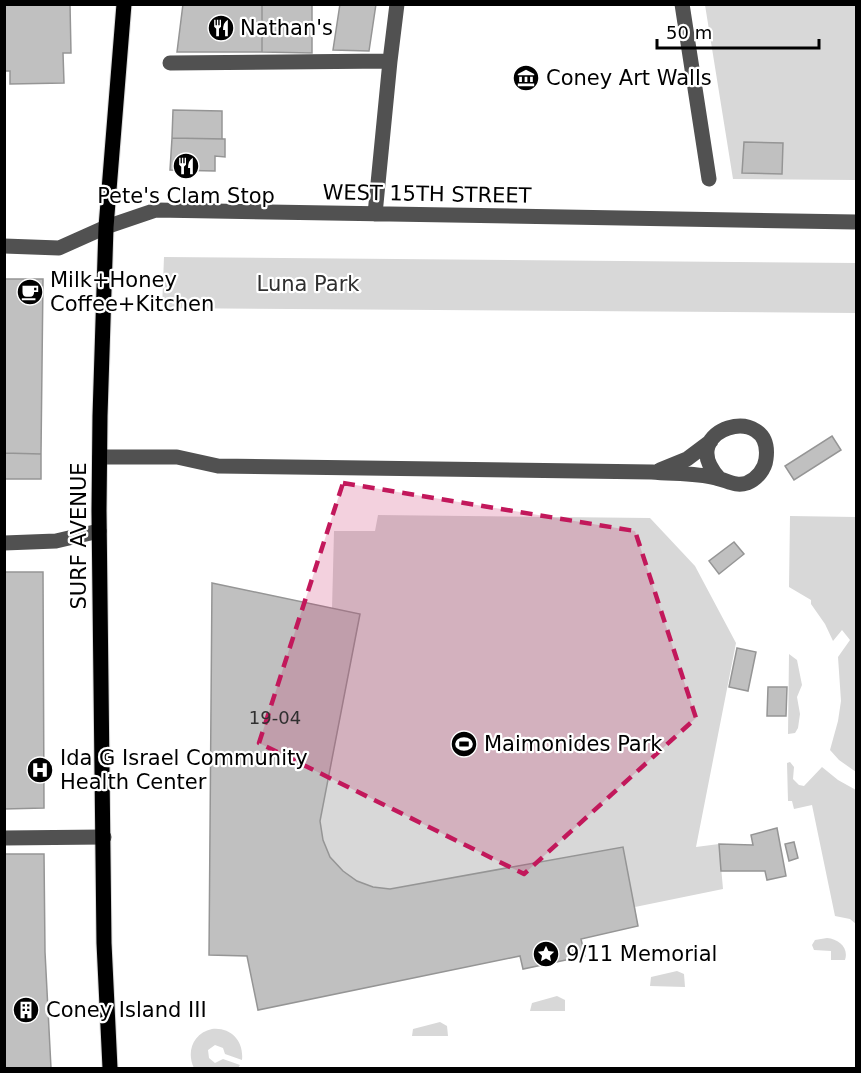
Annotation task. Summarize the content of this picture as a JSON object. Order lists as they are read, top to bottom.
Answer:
{
  "streets": {
    "main road": ["SURF AVENUE"],
    "street": ["WEST 15TH STREET"]
  },
  "crossings": [
    ["WEST 15TH STREET", "SURF AVENUE"]
  ],
  "parks": ["Luna Park"],
  "places": {
    "restaurant": ["Nathan's", "Pete's Clam Stop"],
    "museum": ["Coney Art Walls"],
    "cafe": ["Milk+Honey Coffee+Kitchen"],
    "sports": ["Maimonides Park"],
    "hospital": ["Ida G Israel Community Health Center"],
    "place": ["9/11 Memorial"],
    "building": ["Coney Island III"]
  },
  "house_numbers": ["19-04"],
  "scale_bar": "50 m"
}
